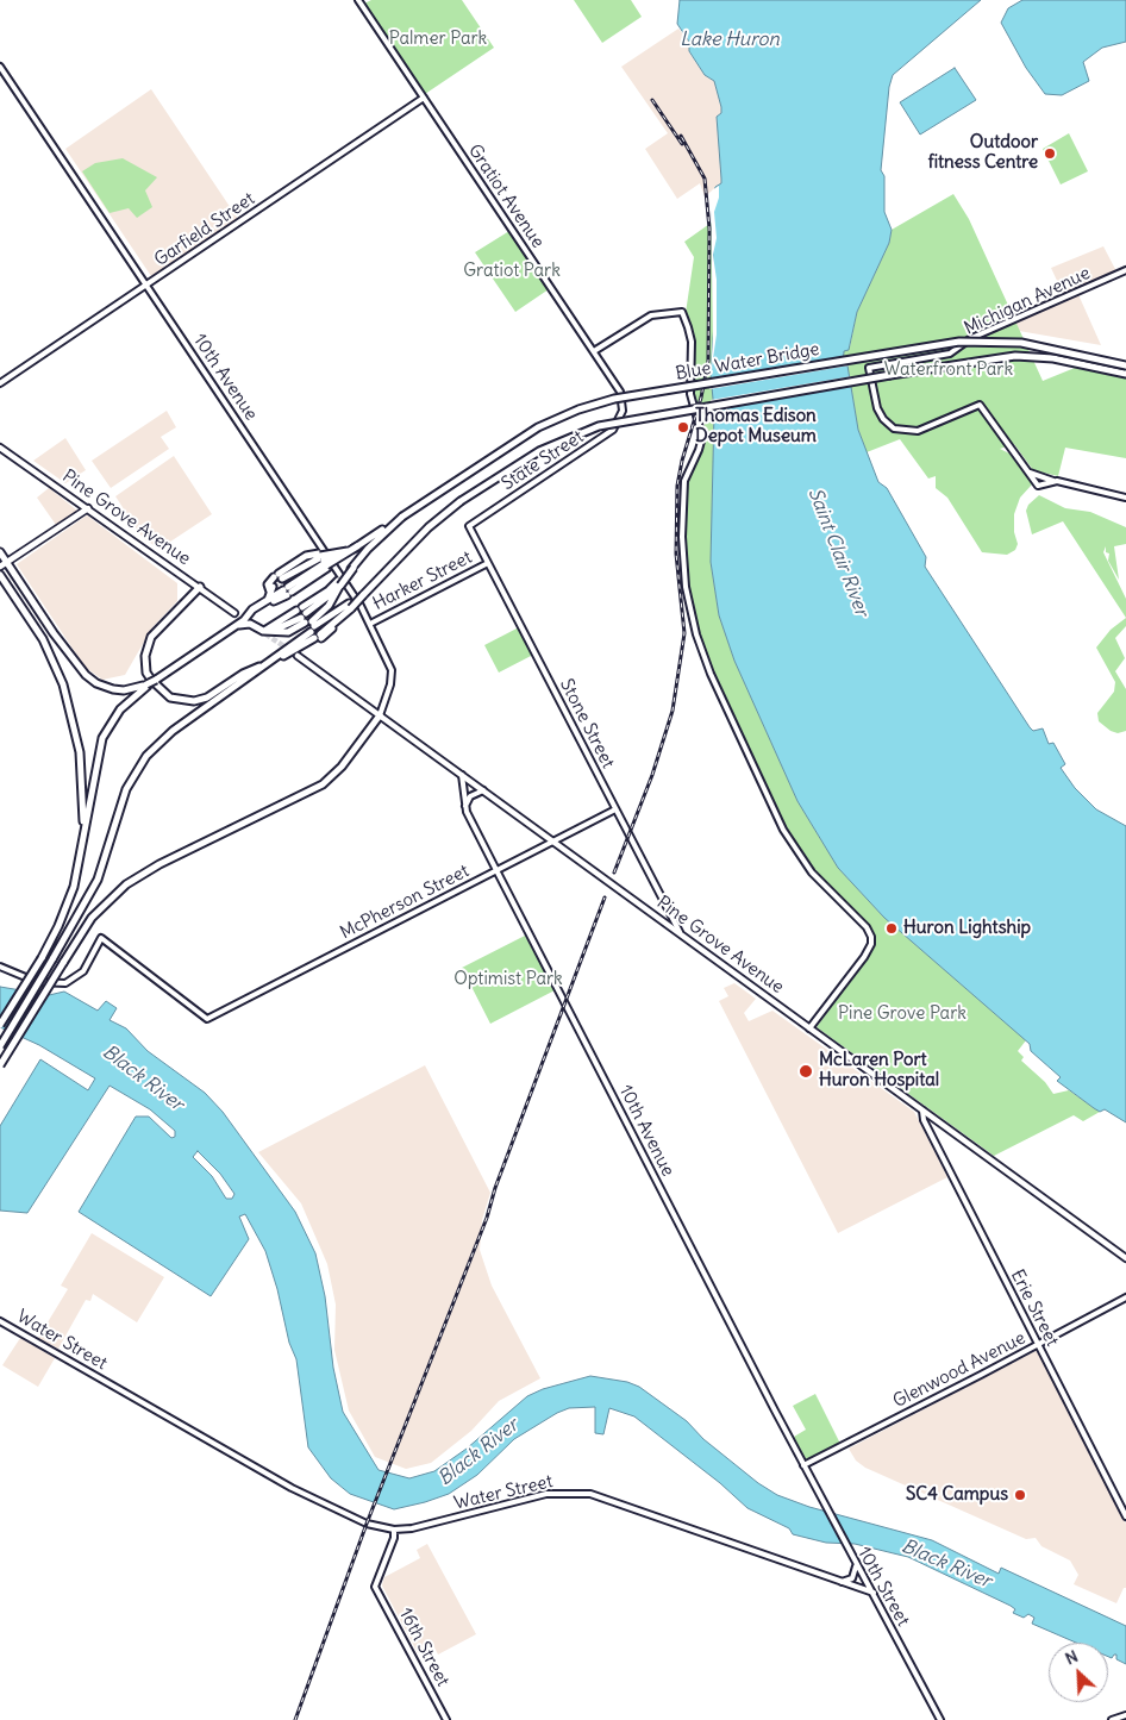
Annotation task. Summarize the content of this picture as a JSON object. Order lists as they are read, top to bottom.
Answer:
{
  "streets": {
    "highway": ["Blue Water Bridge"],
    "main road": ["Pine Grove Avenue"],
    "street": [
      "Gratiot Avenue",
      "Garfield Street",
      "Michigan Avenue",
      "10th Avenue",
      "State Street",
      "Harker Street",
      "Stone Street",
      "McPherson Street",
      "Erie Street",
      "Water Street",
      "Glenwood Avenue",
      "10th Street",
      "16th Street"
    ]
  },
  "crossings": [
    ["Gratiot Avenue", "Garfield Street"],
    ["Gratiot Avenue", "State Street"],
    ["Garfield Street", "10th Avenue"],
    ["10th Avenue", "Pine Grove Avenue"],
    ["10th Avenue", "Harker Street"],
    ["10th Avenue", "McPherson Street"],
    ["10th Avenue", "Glenwood Avenue"],
    ["10th Avenue", "10th Street"],
    ["State Street", "Stone Street"],
    ["Pine Grove Avenue", "Stone Street"],
    ["Pine Grove Avenue", "McPherson Street"],
    ["Pine Grove Avenue", "Erie Street"],
    ["Harker Street", "Stone Street"],
    ["Stone Street", "McPherson Street"],
    ["Erie Street", "Glenwood Avenue"],
    ["Water Street", "10th Street"],
    ["Water Street", "16th Street"],
    ["Glenwood Avenue", "10th Street"]
  ],
  "water": ["Lake Huron", "Saint Clair River", "Black River"],
  "parks": [
    "Palmer Park",
    "Gratiot Park",
    "Waterfront Park",
    "Optimist Park",
    "Pine Grove Park"
  ],
  "places": [
    "Outdoor fitness Centre",
    "Thomas Edison Depot Museum",
    "Huron Lightship",
    "McLaren Port Huron Hospital",
    "SC4 Campus"
  ],
  "north": "top left"
}
